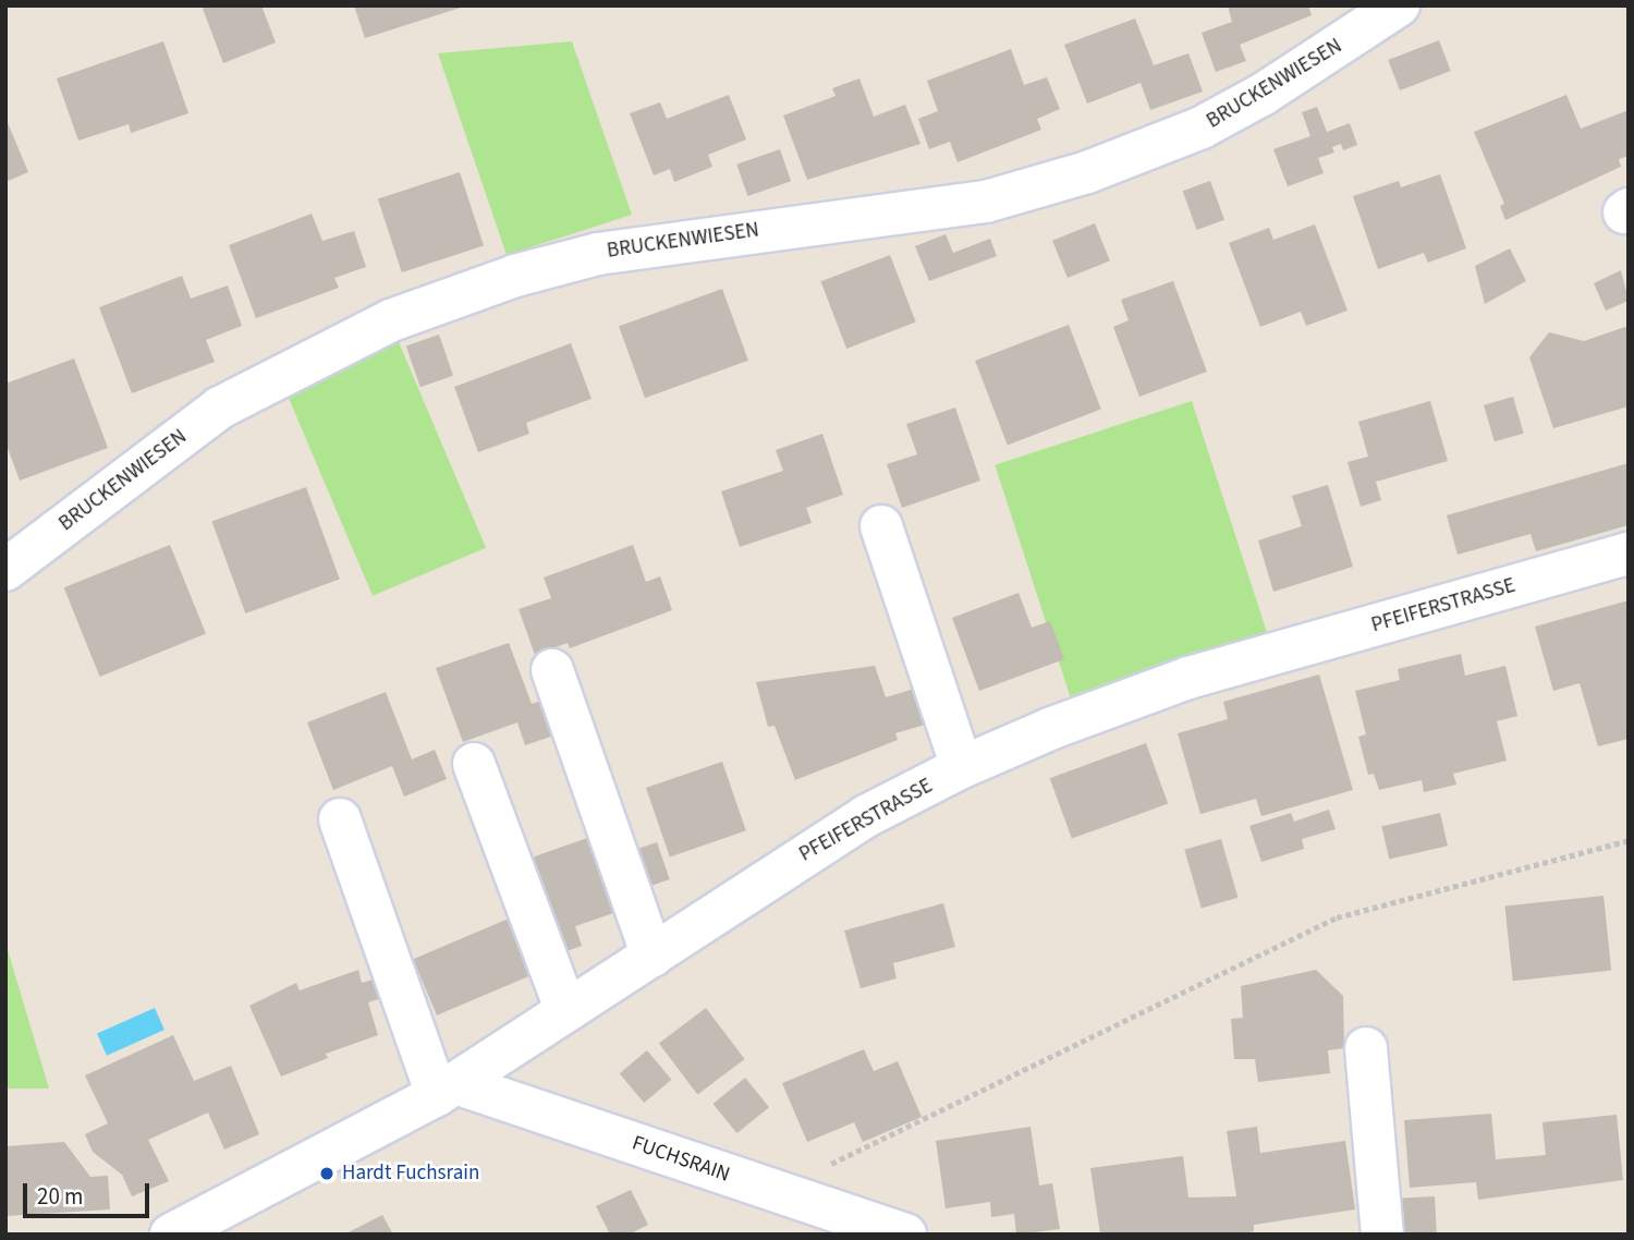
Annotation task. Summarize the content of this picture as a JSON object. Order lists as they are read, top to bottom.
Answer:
{
  "streets": {
    "street": ["BRUCKENWIESEN", "PFEIFERSTRASSE", "FUCHSRAIN"]
  },
  "crossings": [
    ["PFEIFERSTRASSE", "FUCHSRAIN"]
  ],
  "places": ["Hardt Fuchsrain"],
  "scale_bar": "20 m"
}
